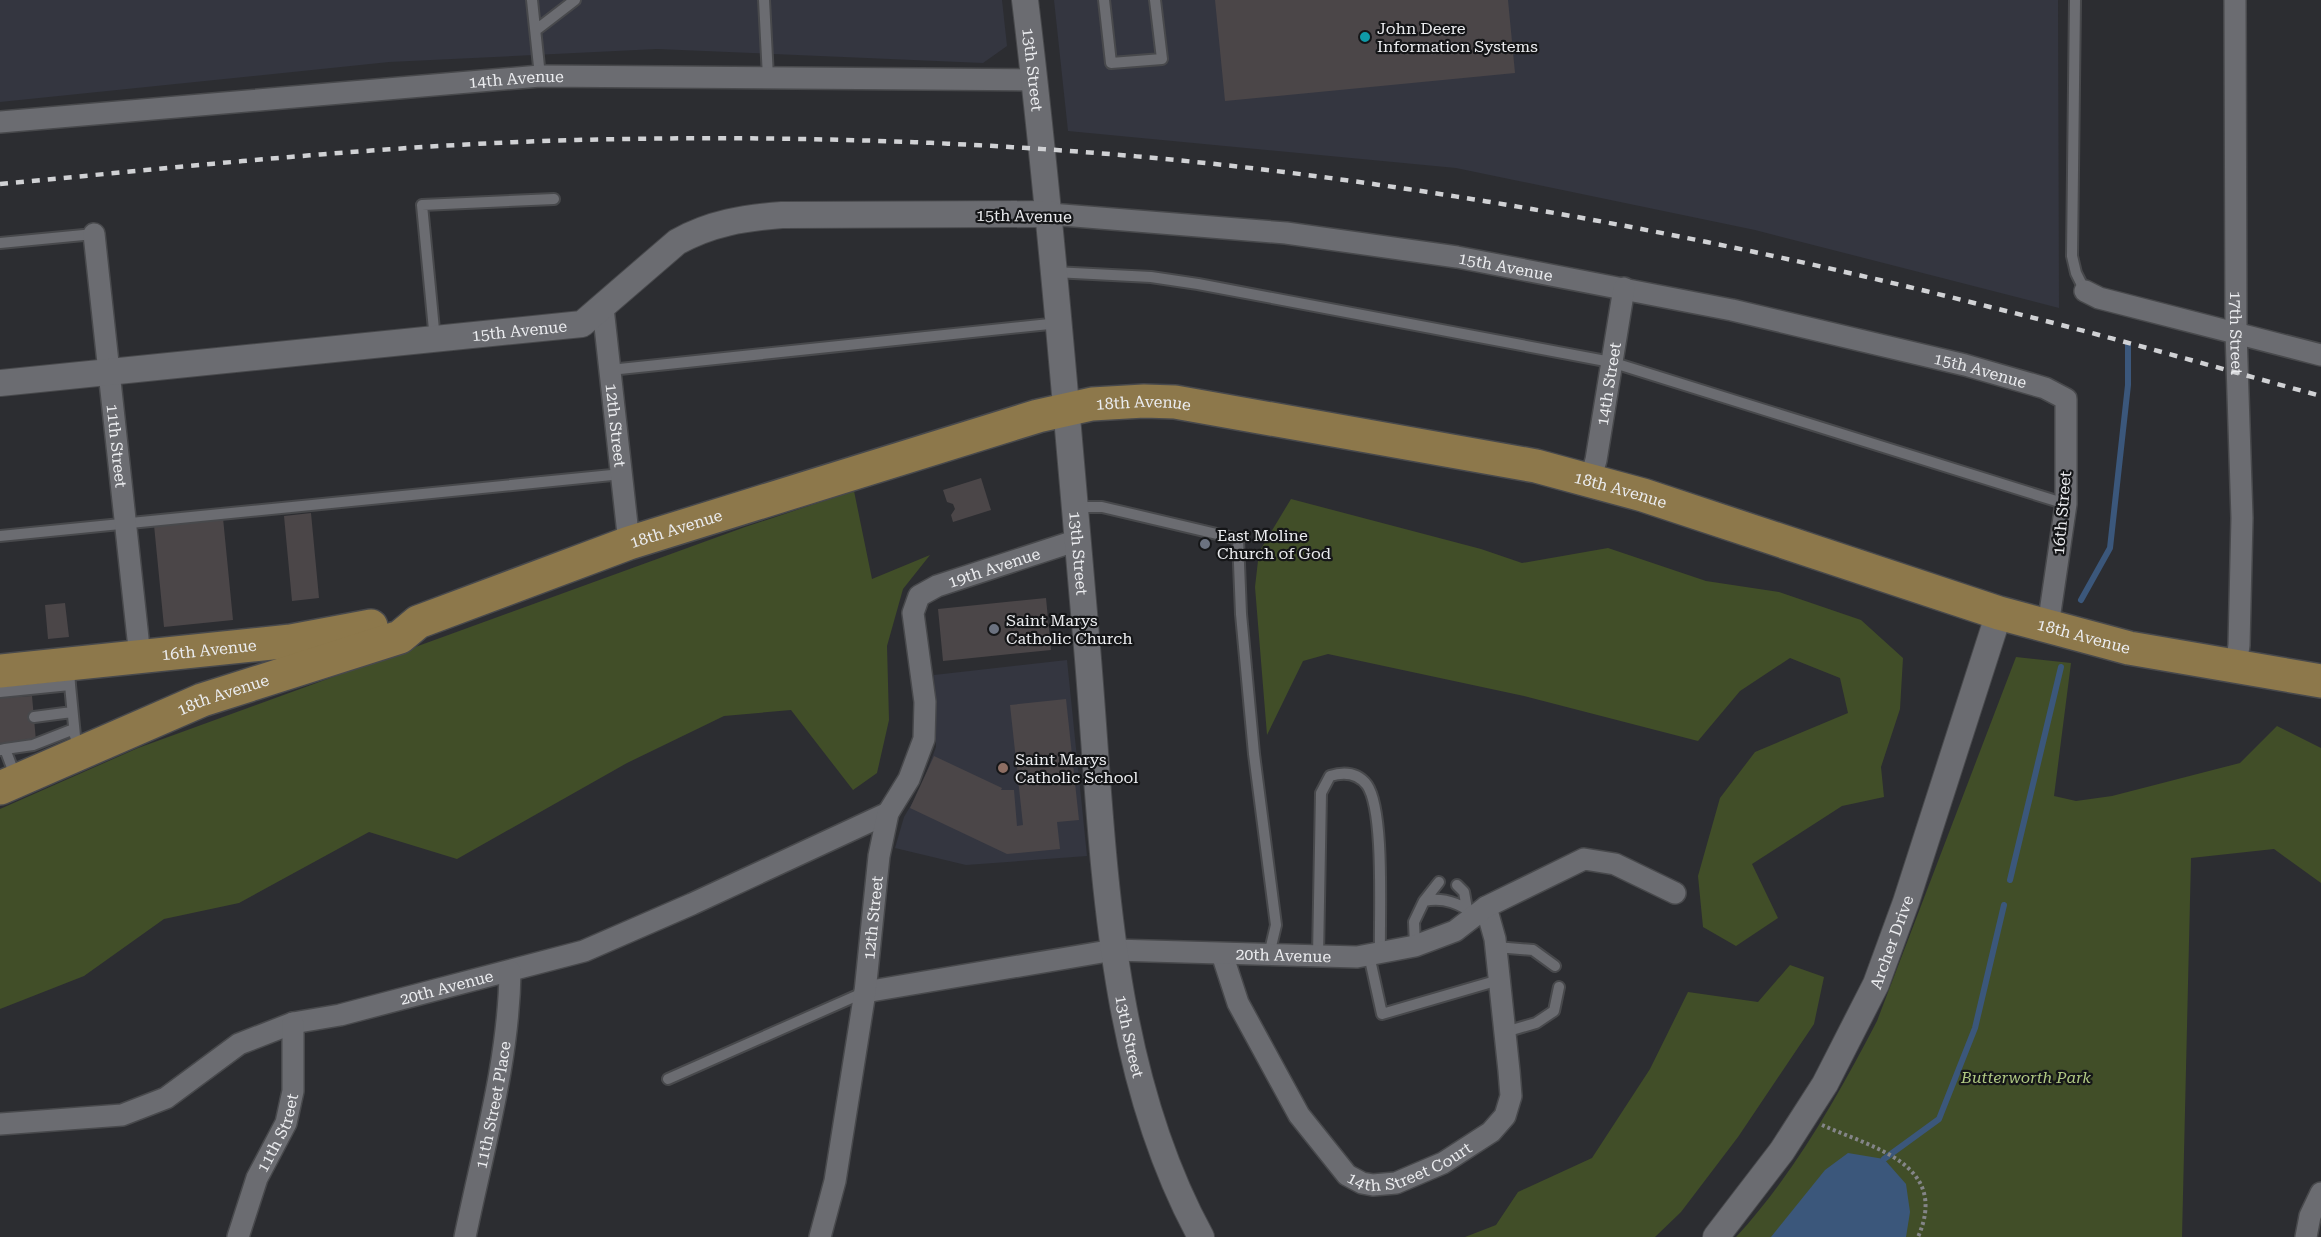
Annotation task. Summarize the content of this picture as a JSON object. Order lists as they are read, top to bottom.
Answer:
{
  "streets": {
    "main road": ["18th Avenue", "16th Avenue"],
    "street": [
      "13th Street",
      "14th Avenue",
      "15th Avenue",
      "17th Street",
      "14th Street",
      "12th Street",
      "11th Street",
      "16th Street",
      "19th Avenue",
      "Archer Drive",
      "20th Avenue",
      "11th Street Place",
      "14th Street Court"
    ]
  },
  "crossings": [
    ["13th Street", "14th Avenue"],
    ["13th Street", "15th Avenue"],
    ["13th Street", "18th Avenue"],
    ["13th Street", "19th Avenue"],
    ["13th Street", "20th Avenue"],
    ["15th Avenue", "14th Street"],
    ["15th Avenue", "12th Street"],
    ["15th Avenue", "11th Street"],
    ["15th Avenue", "16th Street"],
    ["17th Street", "18th Avenue"],
    ["14th Street", "18th Avenue"],
    ["18th Avenue", "12th Street"],
    ["18th Avenue", "16th Street"],
    ["18th Avenue", "16th Avenue"],
    ["18th Avenue", "Archer Drive"],
    ["12th Street", "19th Avenue"],
    ["12th Street", "20th Avenue"],
    ["11th Street", "16th Avenue"],
    ["11th Street", "20th Avenue"],
    ["20th Avenue", "11th Street Place"],
    ["20th Avenue", "14th Street Court"]
  ],
  "parks": ["Butterworth Park"],
  "places": [
    "John Deere Information Systems",
    "East Moline Church of God",
    "Saint Marys Catholic Church",
    "Saint Marys Catholic School"
  ]
}
